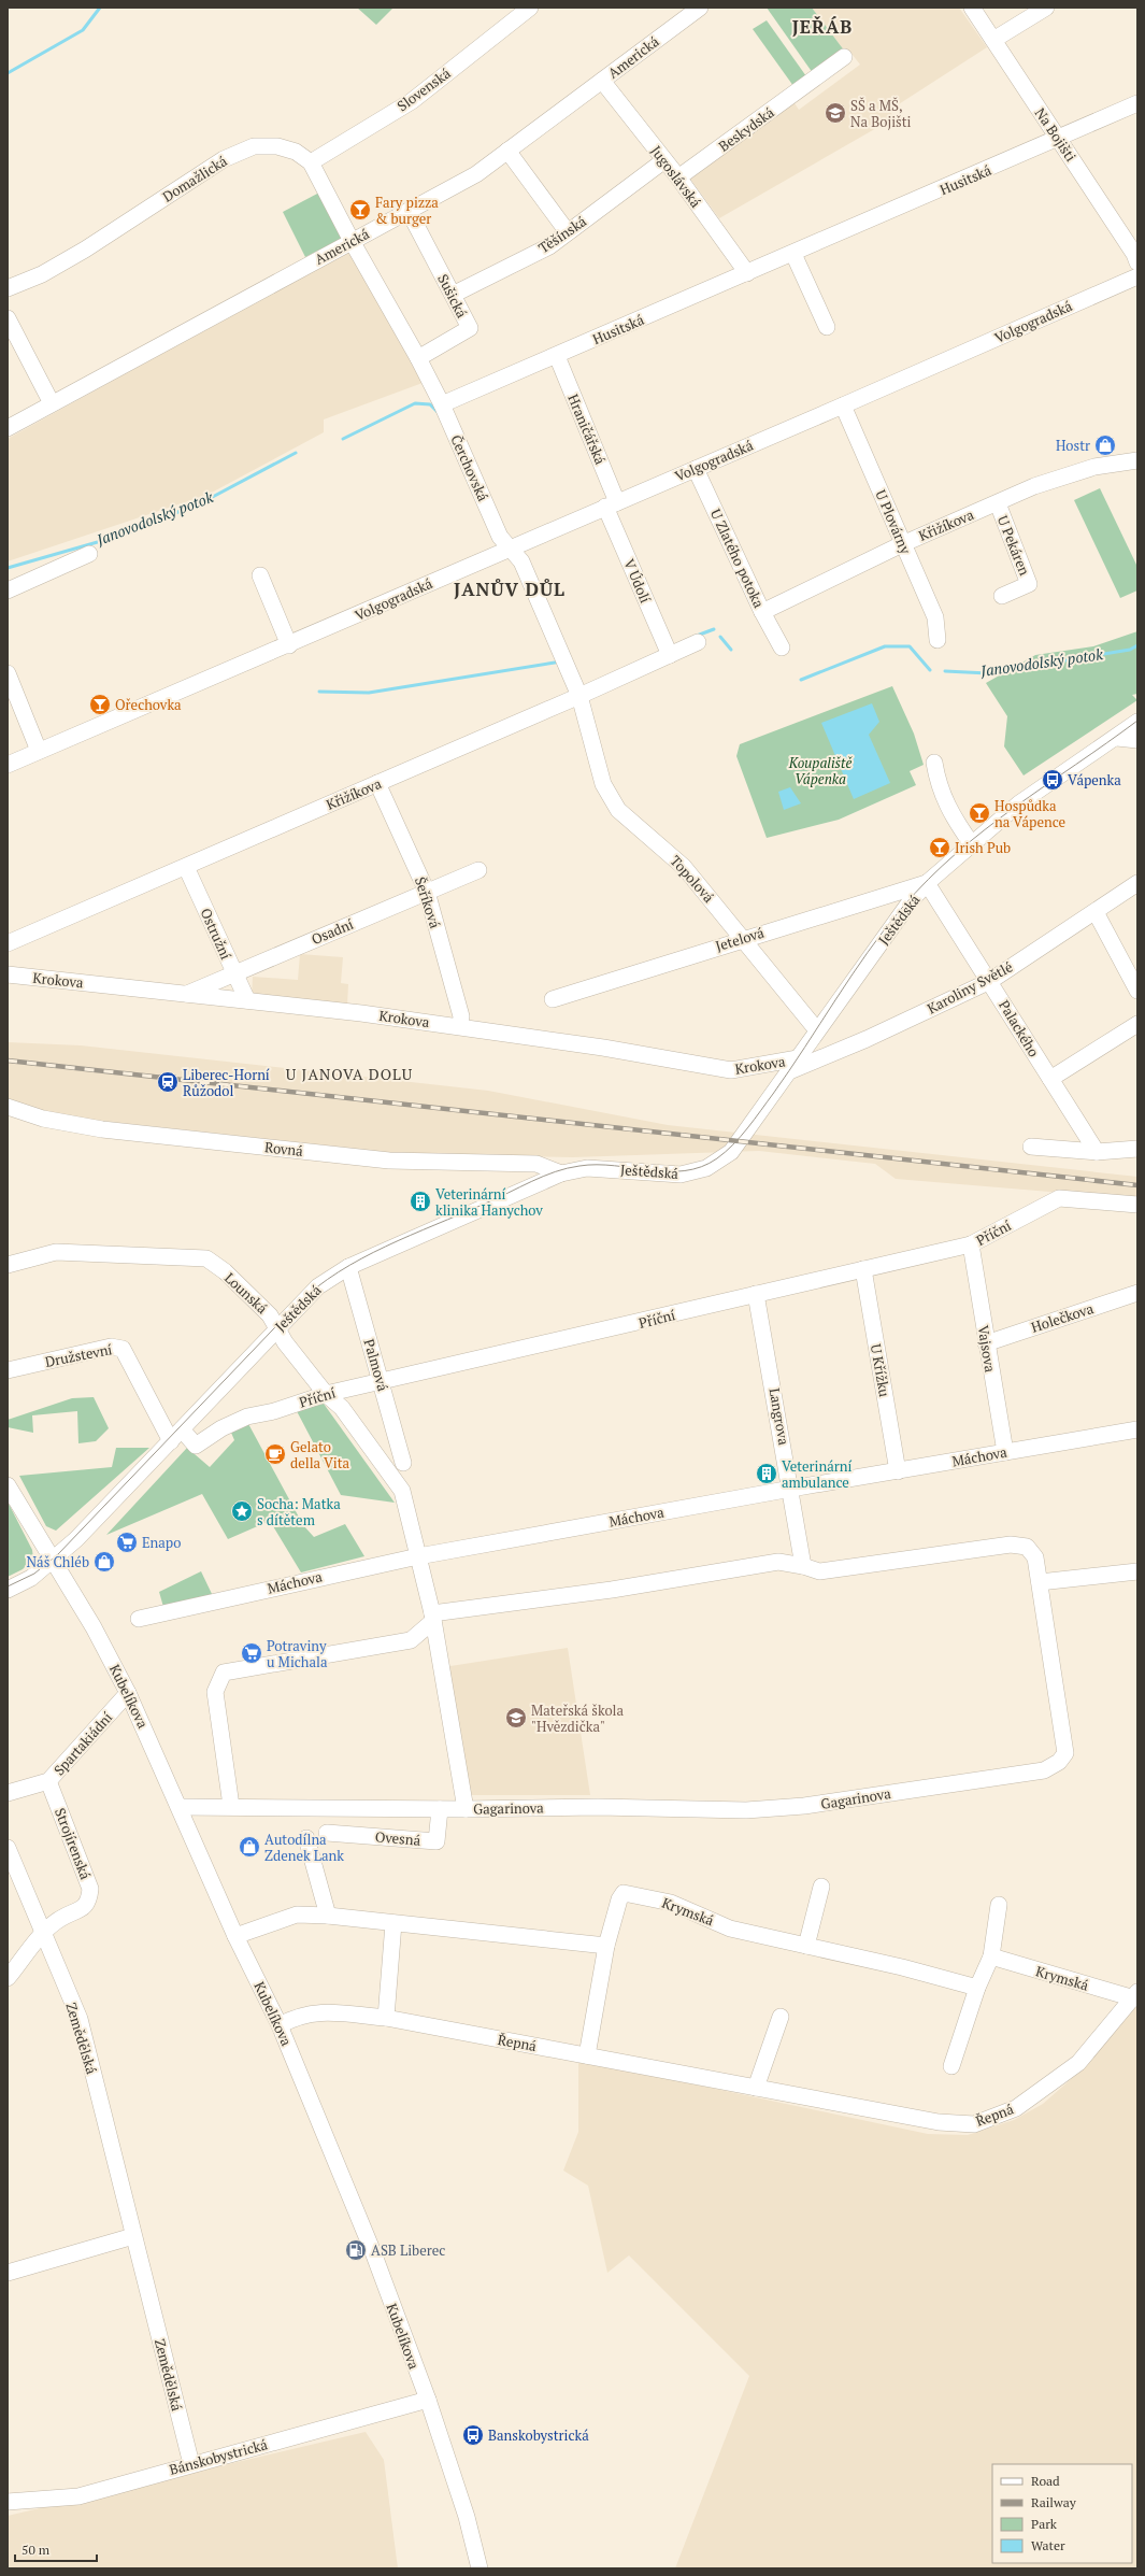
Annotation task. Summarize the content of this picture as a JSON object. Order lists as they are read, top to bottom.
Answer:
{
  "streets": {
    "street": [
      "Americká",
      "Slovenská",
      "Beskydská",
      "Na Bojišti",
      "Jugoslávská",
      "Domažlická",
      "Husitská",
      "Těšínská",
      "Sušická",
      "Volgogradská",
      "Hraničářská",
      "Čerchovská",
      "U Plovárny",
      "Křižíkova",
      "U Pekáren",
      "U Zlatého potoka",
      "V Údolí",
      "Topolová",
      "Šeříková",
      "Ještědská",
      "Osadní",
      "Ostružní",
      "Jetelová",
      "Krokova",
      "Karoliny Světlé",
      "Palackého",
      "Rovná",
      "Příční",
      "Lounská",
      "Holečkova",
      "Vajsova",
      "Družstevní",
      "Palmová",
      "U Křížku",
      "Langrova",
      "Máchova",
      "Kubelíkova",
      "Spartakiádní",
      "Gagarinova",
      "Ovesná",
      "Strojírenská",
      "Krymská",
      "Zemědělská",
      "Řepná",
      "Bánskobystrická"
    ]
  },
  "crossings": [
    ["Americká", "Jugoslávská"],
    ["Americká", "Domažlická"],
    ["Americká", "Sušická"],
    ["Americká", "Čerchovská"],
    ["Slovenská", "Domažlická"],
    ["Beskydská", "Jugoslávská"],
    ["Na Bojišti", "Husitská"],
    ["Jugoslávská", "Husitská"],
    ["Jugoslávská", "Těšínská"],
    ["Domažlická", "Čerchovská"],
    ["Husitská", "Hraničářská"],
    ["Husitská", "Čerchovská"],
    ["Těšínská", "Sušická"],
    ["Sušická", "Čerchovská"],
    ["Volgogradská", "Hraničářská"],
    ["Volgogradská", "Čerchovská"],
    ["Volgogradská", "U Plovárny"],
    ["Volgogradská", "U Zlatého potoka"],
    ["Volgogradská", "V Údolí"],
    ["Hraničářská", "V Údolí"],
    ["Čerchovská", "Křižíkova"],
    ["Čerchovská", "Topolová"],
    ["U Plovárny", "Křižíkova"],
    ["Křižíkova", "U Pekáren"],
    ["Křižíkova", "U Zlatého potoka"],
    ["Křižíkova", "V Údolí"],
    ["Křižíkova", "Topolová"],
    ["Křižíkova", "Šeříková"],
    ["Křižíkova", "Ostružní"],
    ["Topolová", "Ještědská"],
    ["Topolová", "Jetelová"],
    ["Šeříková", "Osadní"],
    ["Šeříková", "Krokova"],
    ["Ještědská", "Jetelová"],
    ["Ještědská", "Krokova"],
    ["Ještědská", "Karoliny Světlé"],
    ["Ještědská", "Palackého"],
    ["Ještědská", "Rovná"],
    ["Ještědská", "Příční"],
    ["Ještědská", "Lounská"],
    ["Ještědská", "Družstevní"],
    ["Ještědská", "Palmová"],
    ["Ještědská", "Kubelíkova"],
    ["Osadní", "Ostružní"],
    ["Osadní", "Krokova"],
    ["Ostružní", "Krokova"],
    ["Jetelová", "Palackého"],
    ["Krokova", "Karoliny Světlé"],
    ["Karoliny Světlé", "Palackého"],
    ["Příční", "Lounská"],
    ["Příční", "Vajsova"],
    ["Příční", "Palmová"],
    ["Příční", "U Křížku"],
    ["Příční", "Langrova"],
    ["Lounská", "Máchova"],
    ["Holečkova", "Vajsova"],
    ["Vajsova", "Máchova"],
    ["U Křížku", "Máchova"],
    ["Langrova", "Máchova"],
    ["Langrova", "Gagarinova"],
    ["Kubelíkova", "Spartakiádní"],
    ["Kubelíkova", "Gagarinova"],
    ["Kubelíkova", "Řepná"],
    ["Kubelíkova", "Bánskobystrická"],
    ["Spartakiádní", "Strojírenská"],
    ["Gagarinova", "Ovesná"],
    ["Strojírenská", "Zemědělská"],
    ["Krymská", "Řepná"],
    ["Zemědělská", "Bánskobystrická"]
  ],
  "districts": ["JEŘÁB", "JANŮV DŮL", "U JANOVA DOLU"],
  "water": ["Janovodolský potok"],
  "parks": ["Koupaliště Vápenka"],
  "places": {
    "school or university": ["SŠ a MŠ, Na Bojišti", "Mateřská škola \"Hvězdička\""],
    "bar": [
      "Fary pizza & burger",
      "Ořechovka",
      "Hospůdka na Vápence",
      "Irish Pub"
    ],
    "shop": ["Hostr", "Náš Chléb", "Autodílna Zdenek Lank"],
    "bus stop": ["Vápenka", "Banskobystrická"],
    "station": ["Liberec-Horní Růžodol"],
    "building": ["Veterinární klinika Hanychov", "Veterinární ambulance"],
    "cafe": ["Gelato della Vita"],
    "place": ["Socha: Matka s dítětem"],
    "supermarket": ["Enapo", "Potraviny u Michala"],
    "fuel station": ["ASB Liberec"]
  },
  "legend": [
    "Road",
    "Railway",
    "Park",
    "Water"
  ],
  "scale_bar": "50 m"
}
